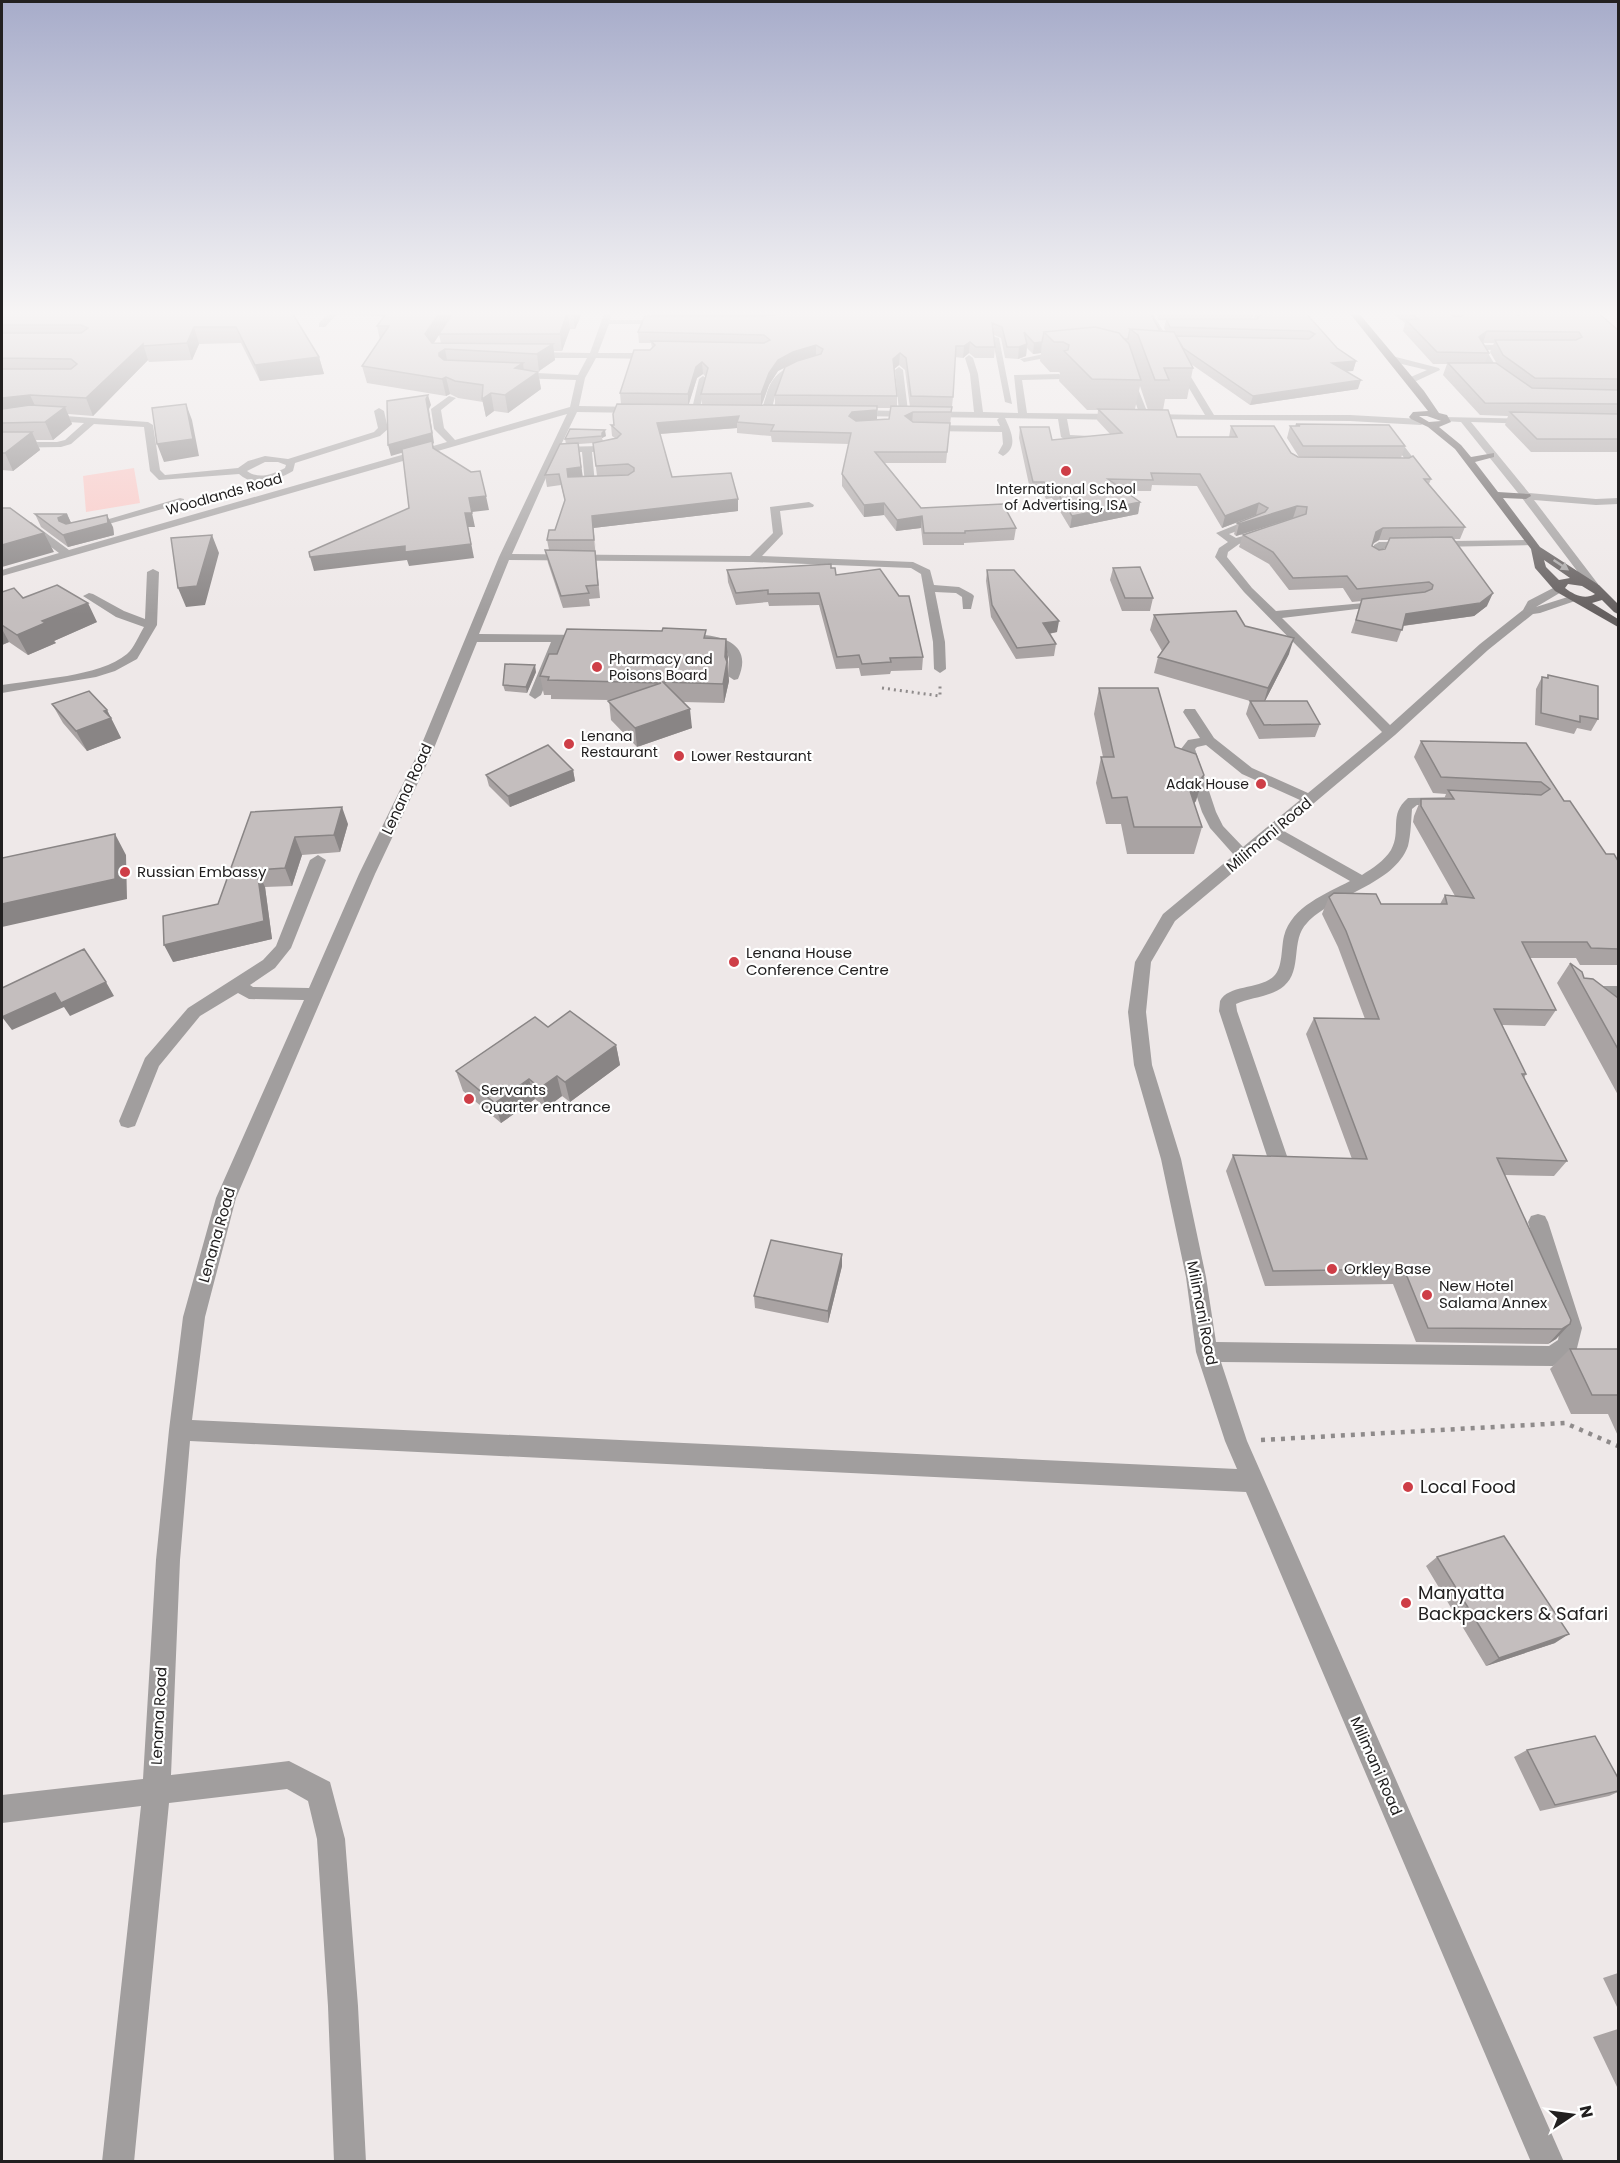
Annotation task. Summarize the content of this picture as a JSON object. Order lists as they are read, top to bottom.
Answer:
{
  "streets": {
    "street": ["Woodlands Road", "Lenana Road", "Milimani Road"]
  },
  "places": [
    "International School of Advertising, ISA",
    "Pharmacy and Poisons Board",
    "Lenana Restaurant",
    "Lower Restaurant",
    "Adak House",
    "Russian Embassy",
    "Lenana House Conference Centre",
    "Servants Quarter entrance",
    "Orkley Base",
    "New Hotel Salama Annex",
    "Local Food",
    "Manyatta Backpackers & Safari"
  ],
  "north": "right"
}
